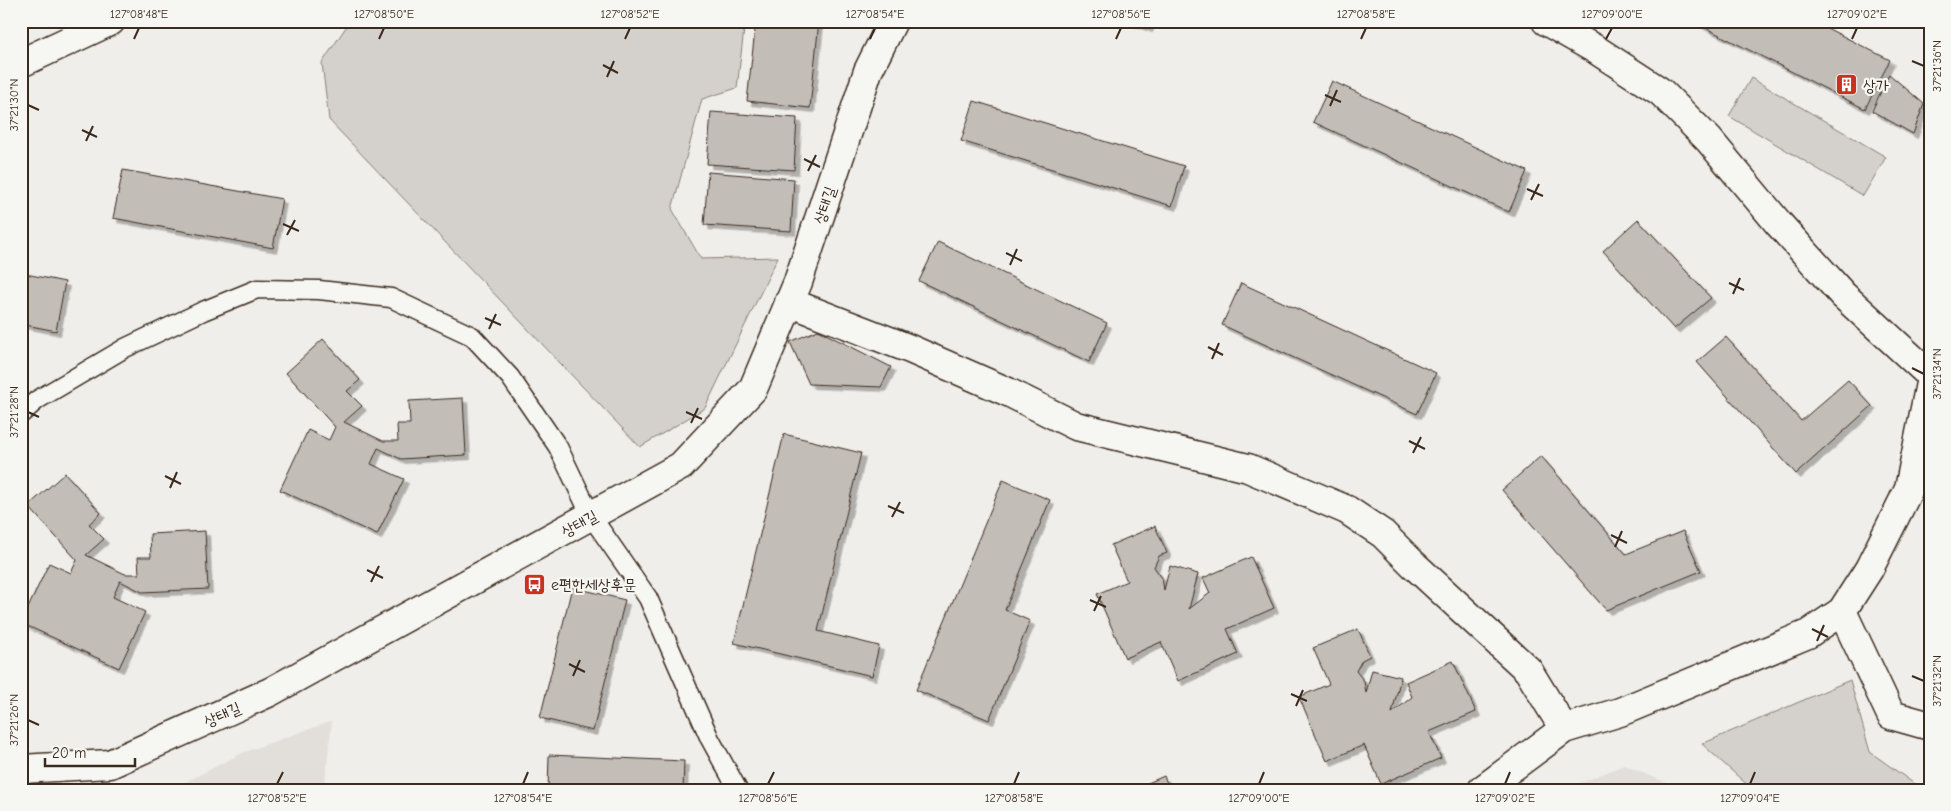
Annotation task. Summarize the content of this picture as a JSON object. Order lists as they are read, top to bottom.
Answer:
{
  "streets": {
    "street": ["상태길"]
  },
  "places": {
    "building": ["상가"],
    "bus stop": ["e편한세상후문"]
  },
  "scale_bar": "20 m",
  "coordinates": [
    "127°08'48\"E",
    "127°08'50\"E",
    "127°08'52\"E",
    "127°08'54\"E",
    "127°08'56\"E",
    "127°08'58\"E",
    "127°09'00\"E",
    "127°09'02\"E",
    "37°21'36\"N",
    "37°21'30\"N",
    "37°21'34\"N",
    "37°21'28\"N",
    "37°21'32\"N",
    "37°21'26\"N",
    "127°09'04\"E"
  ]
}
